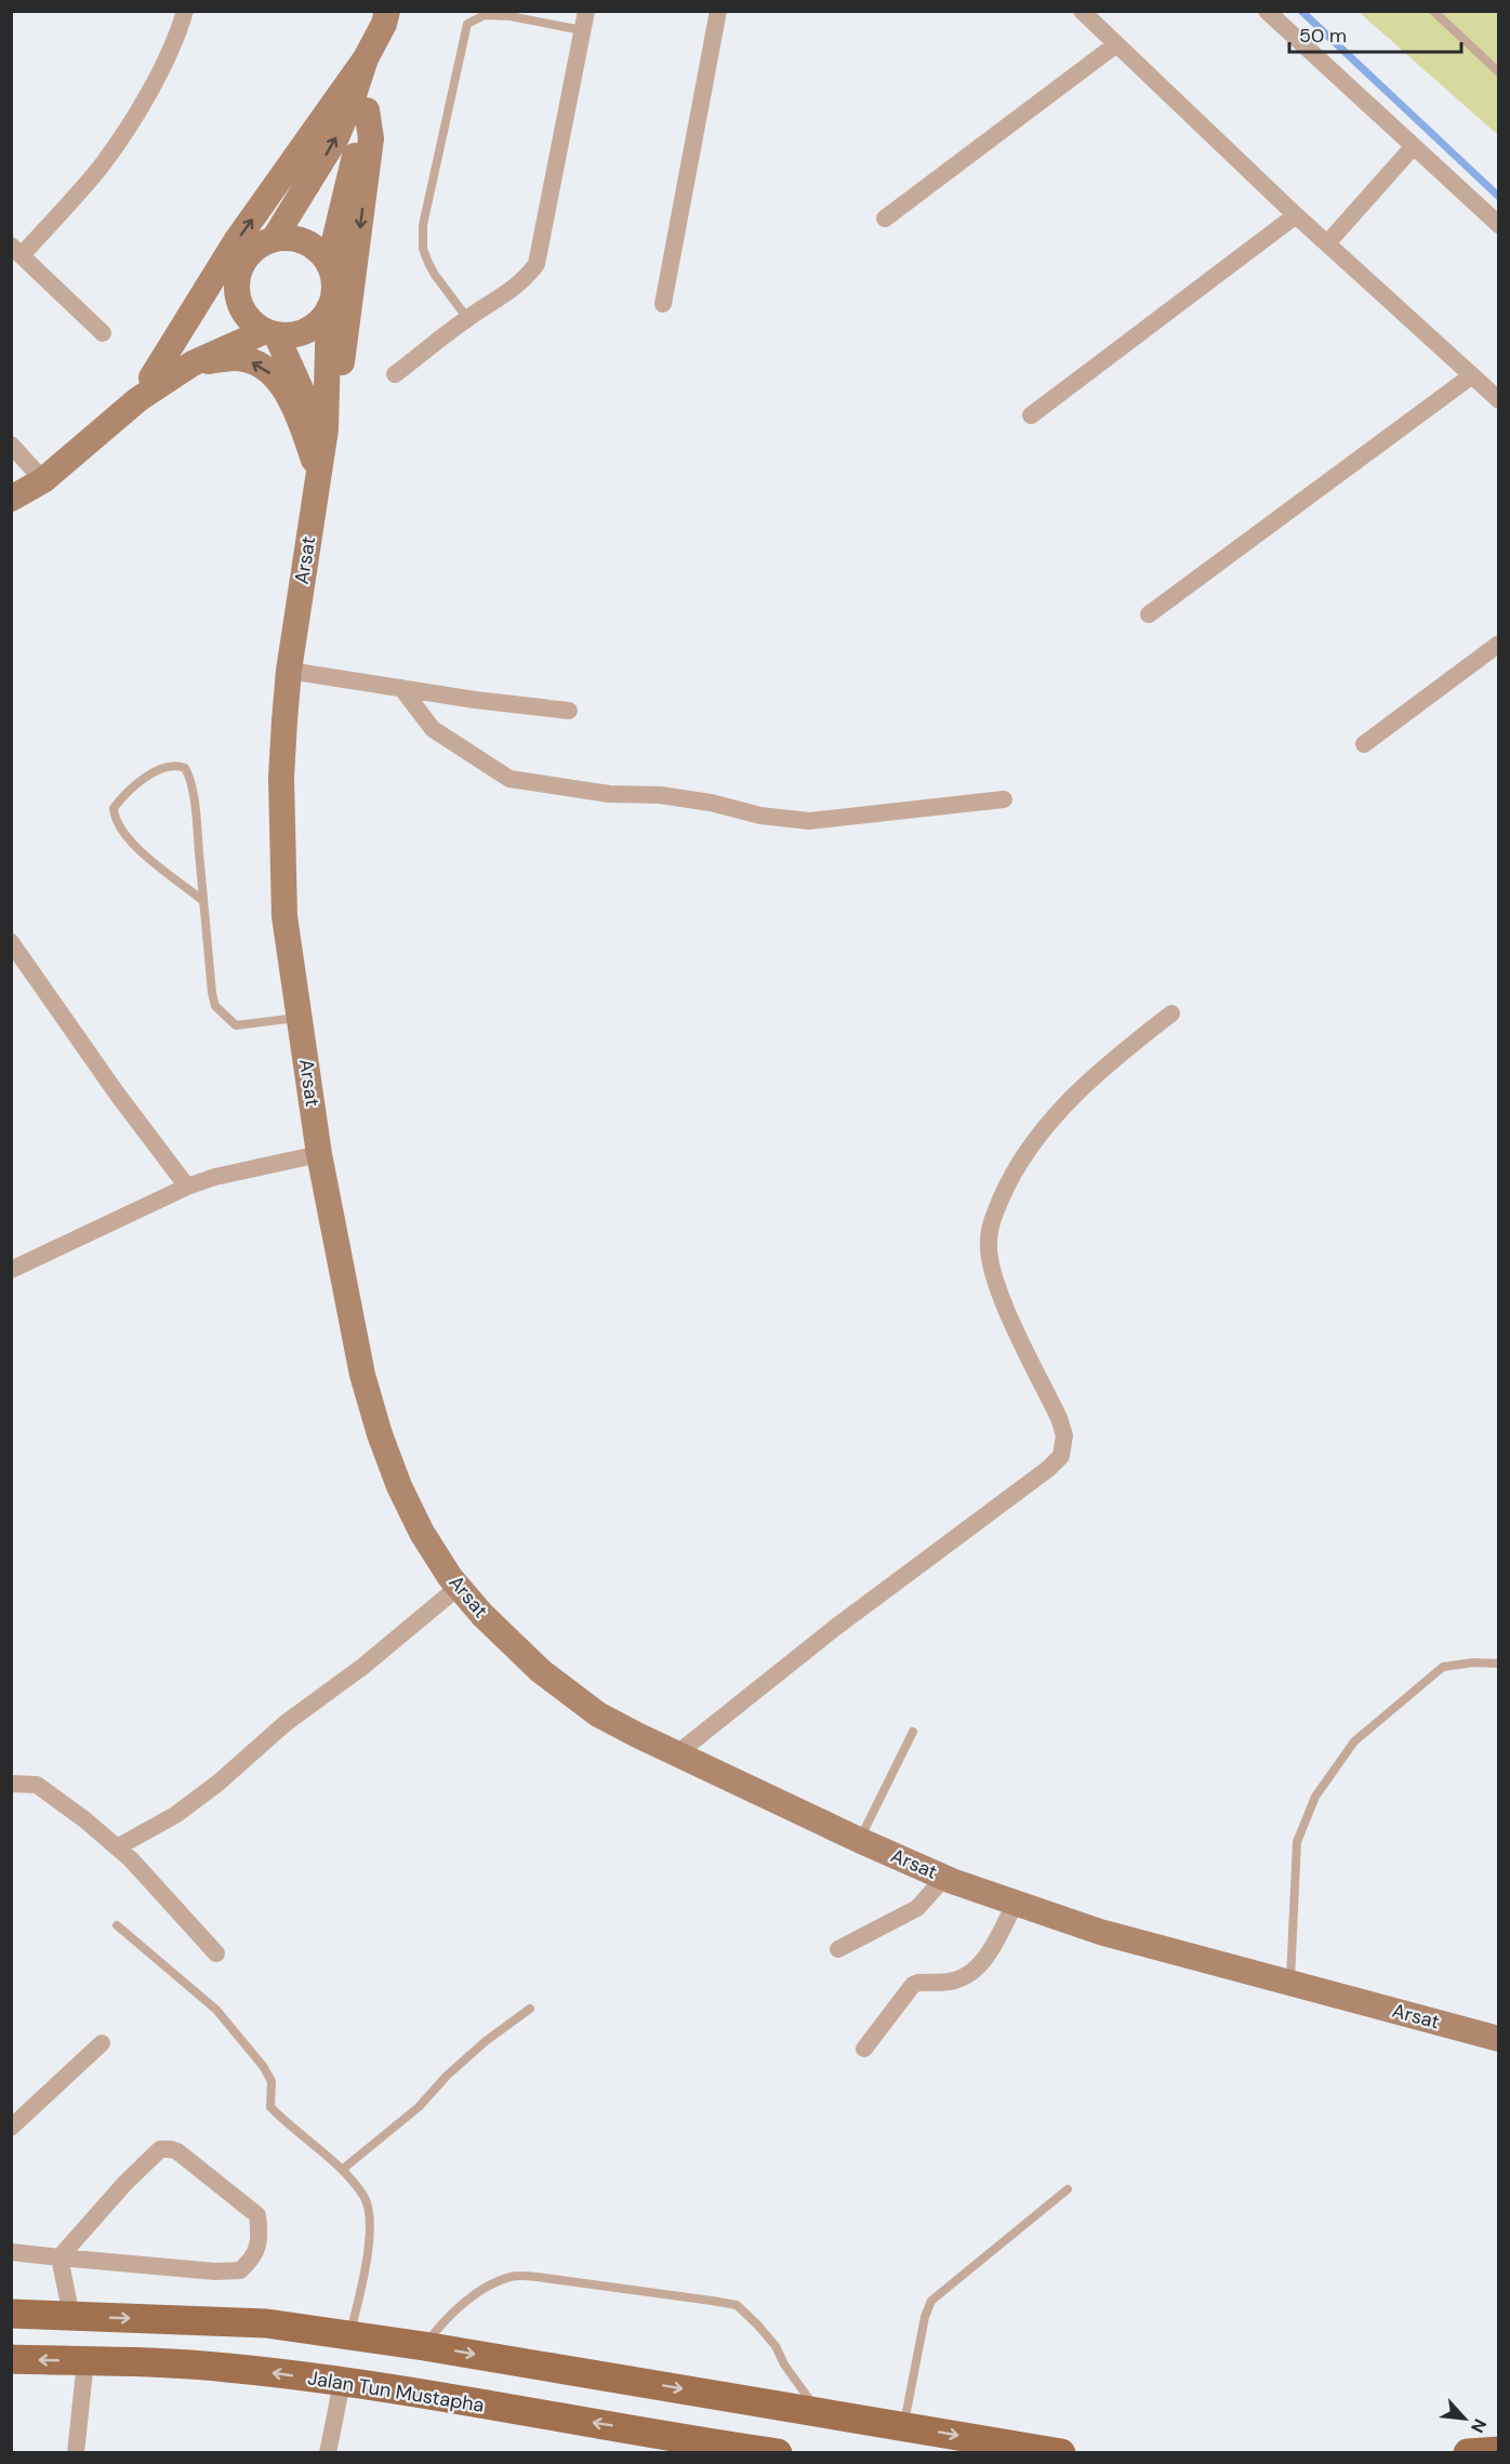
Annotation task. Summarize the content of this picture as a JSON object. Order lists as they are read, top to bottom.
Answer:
{
  "streets": {
    "main road": ["Jalan Tun Mustapha"],
    "street": ["Arsat"]
  },
  "scale_bar": "50 m",
  "north": "bottom right"
}
